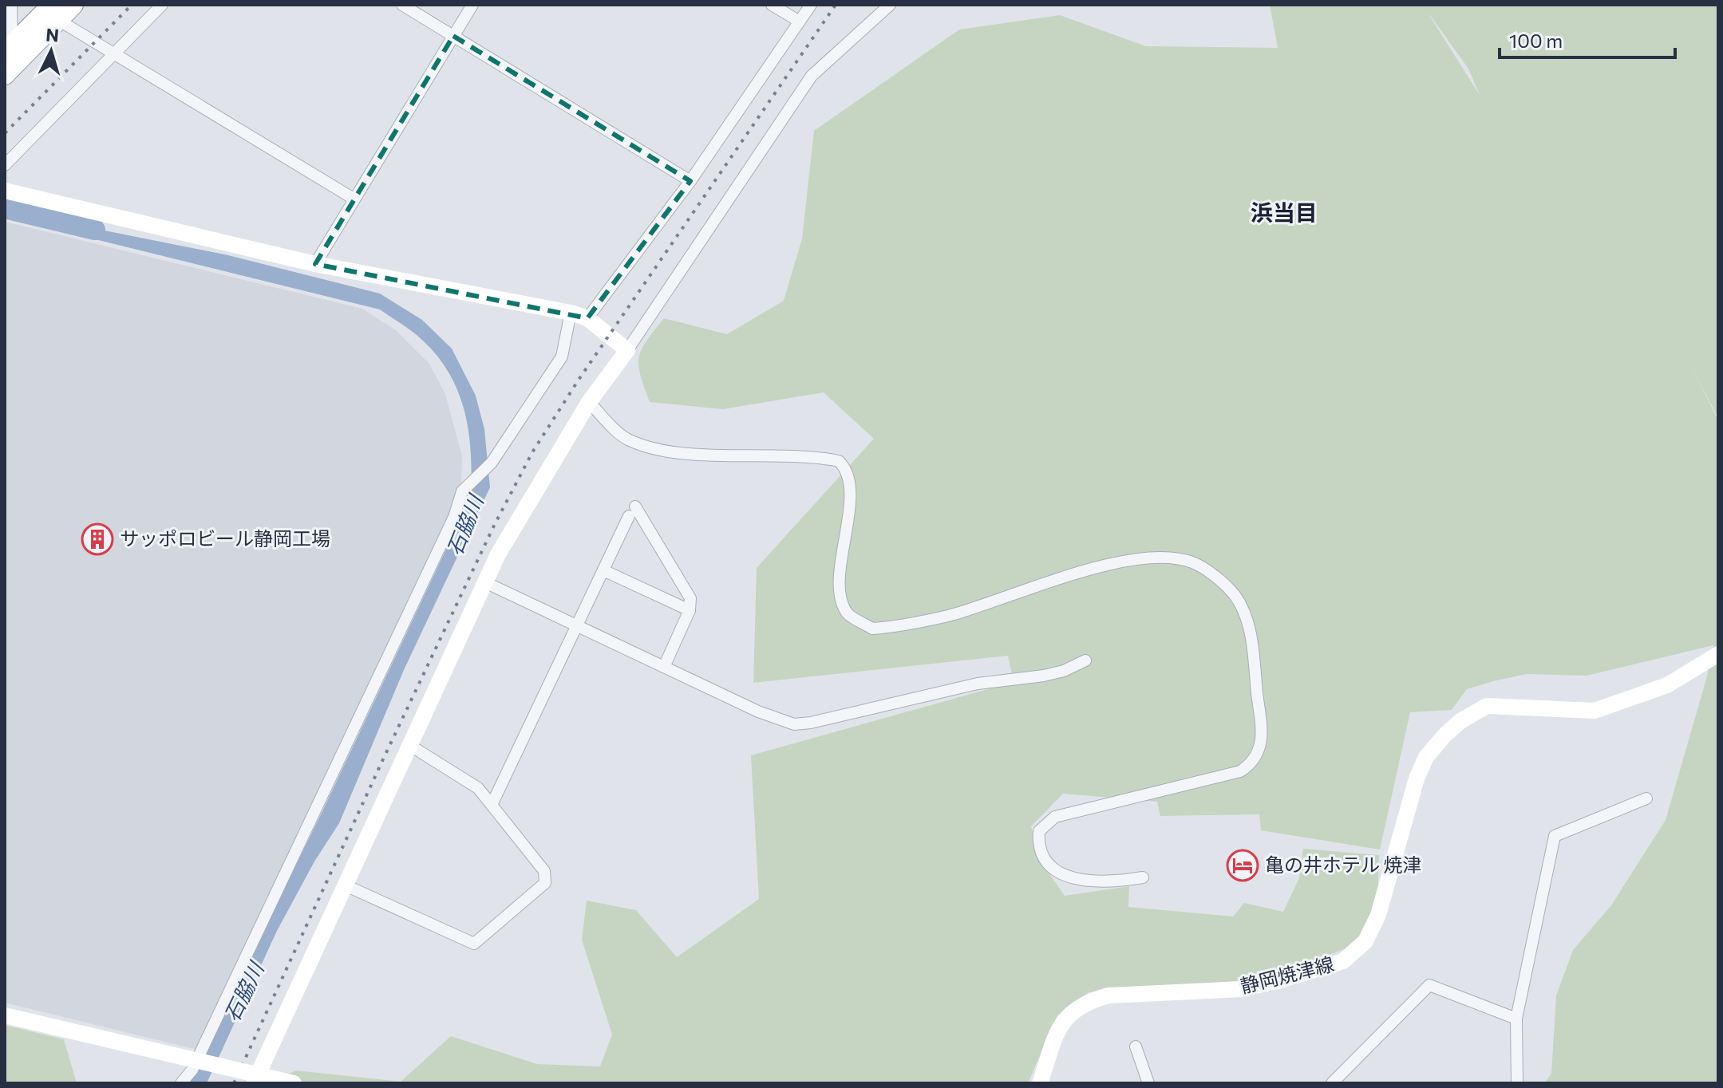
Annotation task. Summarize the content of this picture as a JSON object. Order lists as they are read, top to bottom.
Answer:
{
  "streets": {
    "street": ["静岡焼津線"]
  },
  "districts": ["浜当目"],
  "water": ["石脇川"],
  "places": {
    "building": ["サッポロビール静岡工場"],
    "hotel": ["亀の井ホテル 焼津"]
  },
  "scale_bar": "100 m",
  "north": "top"
}
